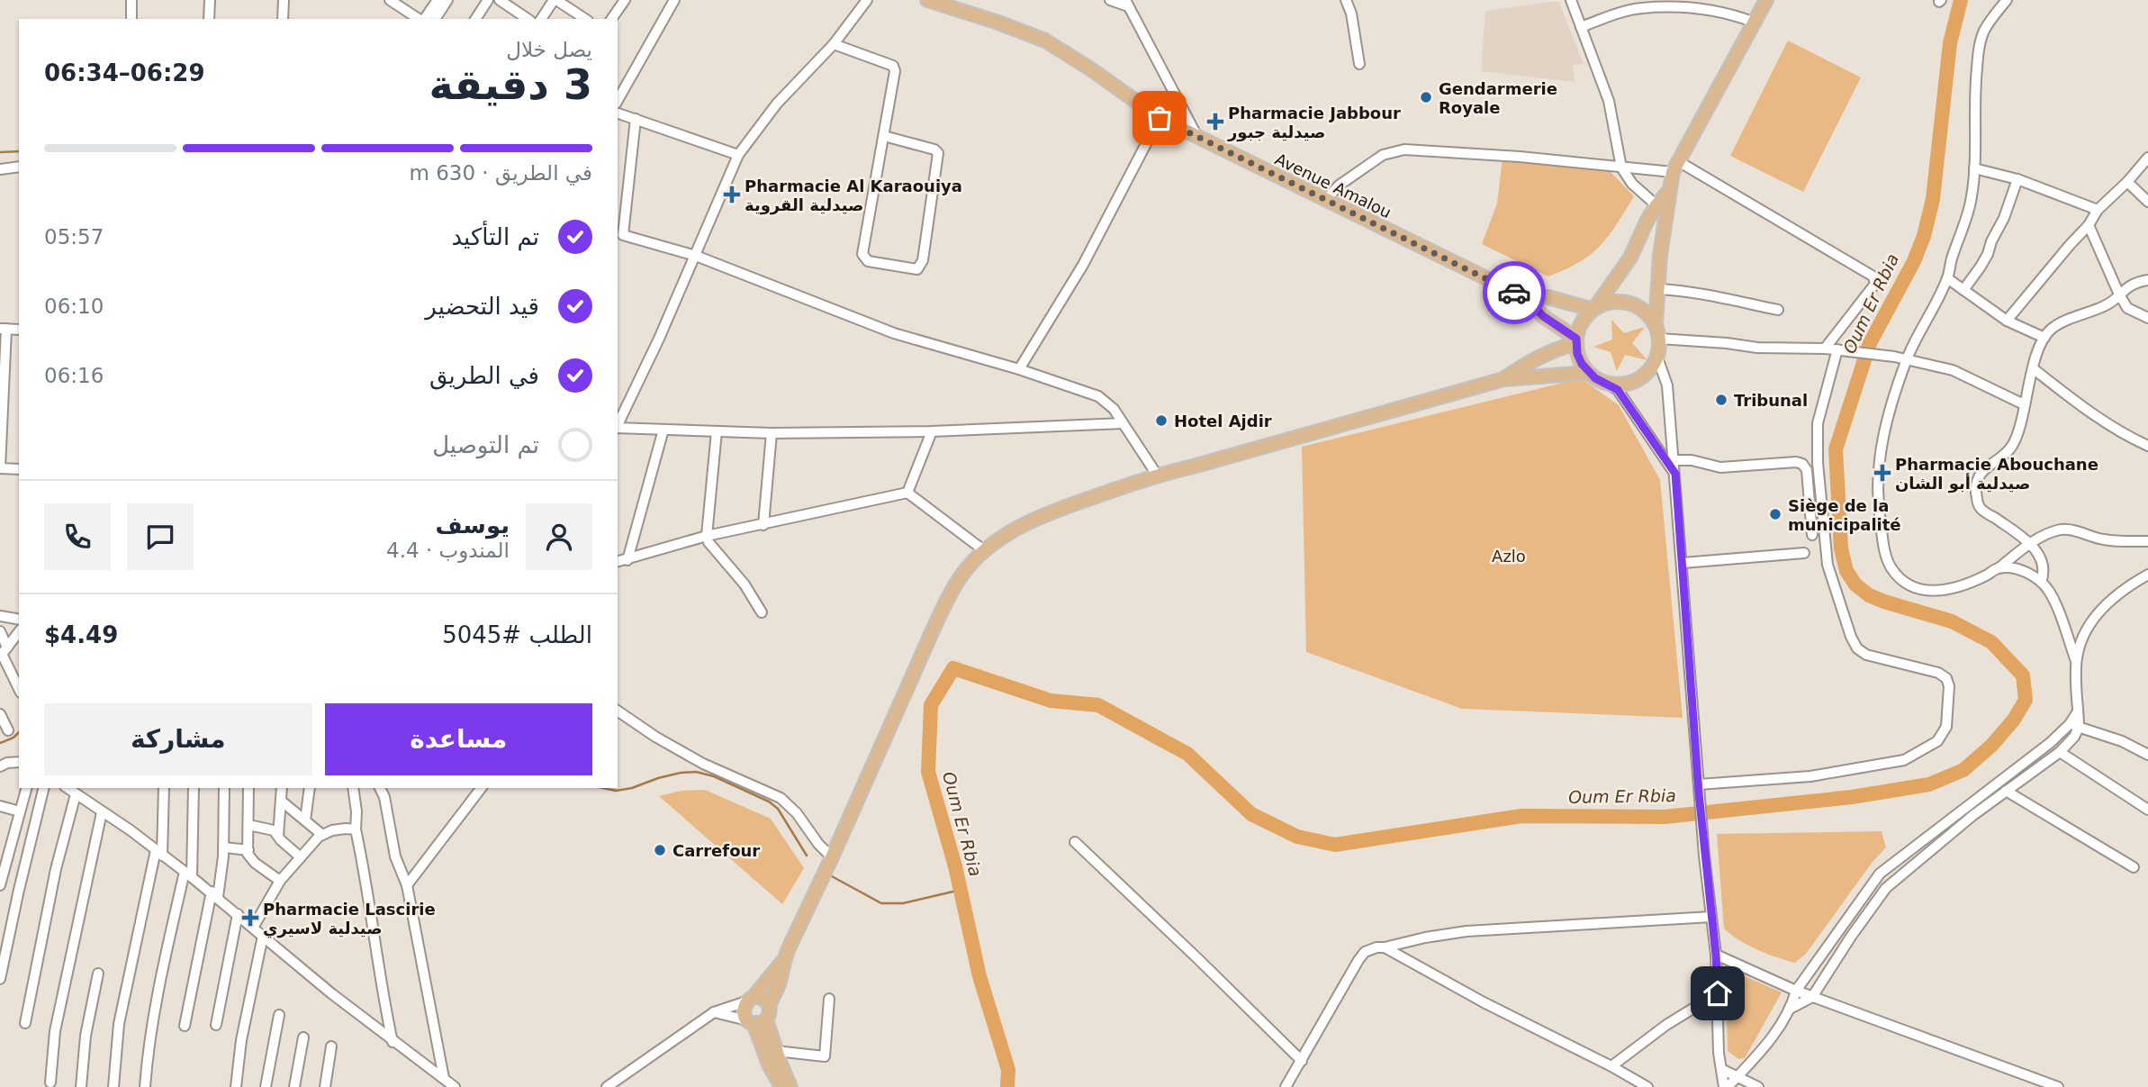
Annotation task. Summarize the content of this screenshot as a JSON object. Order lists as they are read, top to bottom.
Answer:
{
  "streets": {
    "main road": ["Avenue Amalou"]
  },
  "water": ["Oum Er Rbia"],
  "parks": ["Azlo"],
  "places": {
    "other": [
      "Gendarmerie Royale",
      "Tribunal",
      "Hotel Ajdir",
      "Siège de la municipalité",
      "Carrefour"
    ],
    "health": [
      "Pharmacie Jabbour صيدلية جبور",
      "Pharmacie Al Karaouiya صيدلية القروية",
      "Pharmacie Abouchane صيدلية أبو الشان",
      "Pharmacie Lascirie صيدلية لاسيري"
    ]
  },
  "page": {
    "heading": ["3 دقيقة", "يصل خلال", "06:29–06:34"],
    "panel": [
      "يوسف",
      "المندوب · 4.4",
      "الطلب #5045",
      "$4.49"
    ],
    "bar": "في الطريق · 630 m",
    "list": [
      ["تم التأكيد", "05:57"],
      ["قيد التحضير", "06:10"],
      ["في الطريق", "06:16"],
      "تم التوصيل"
    ],
    "buttons": ["مساعدة", "مشاركة"]
  }
}
